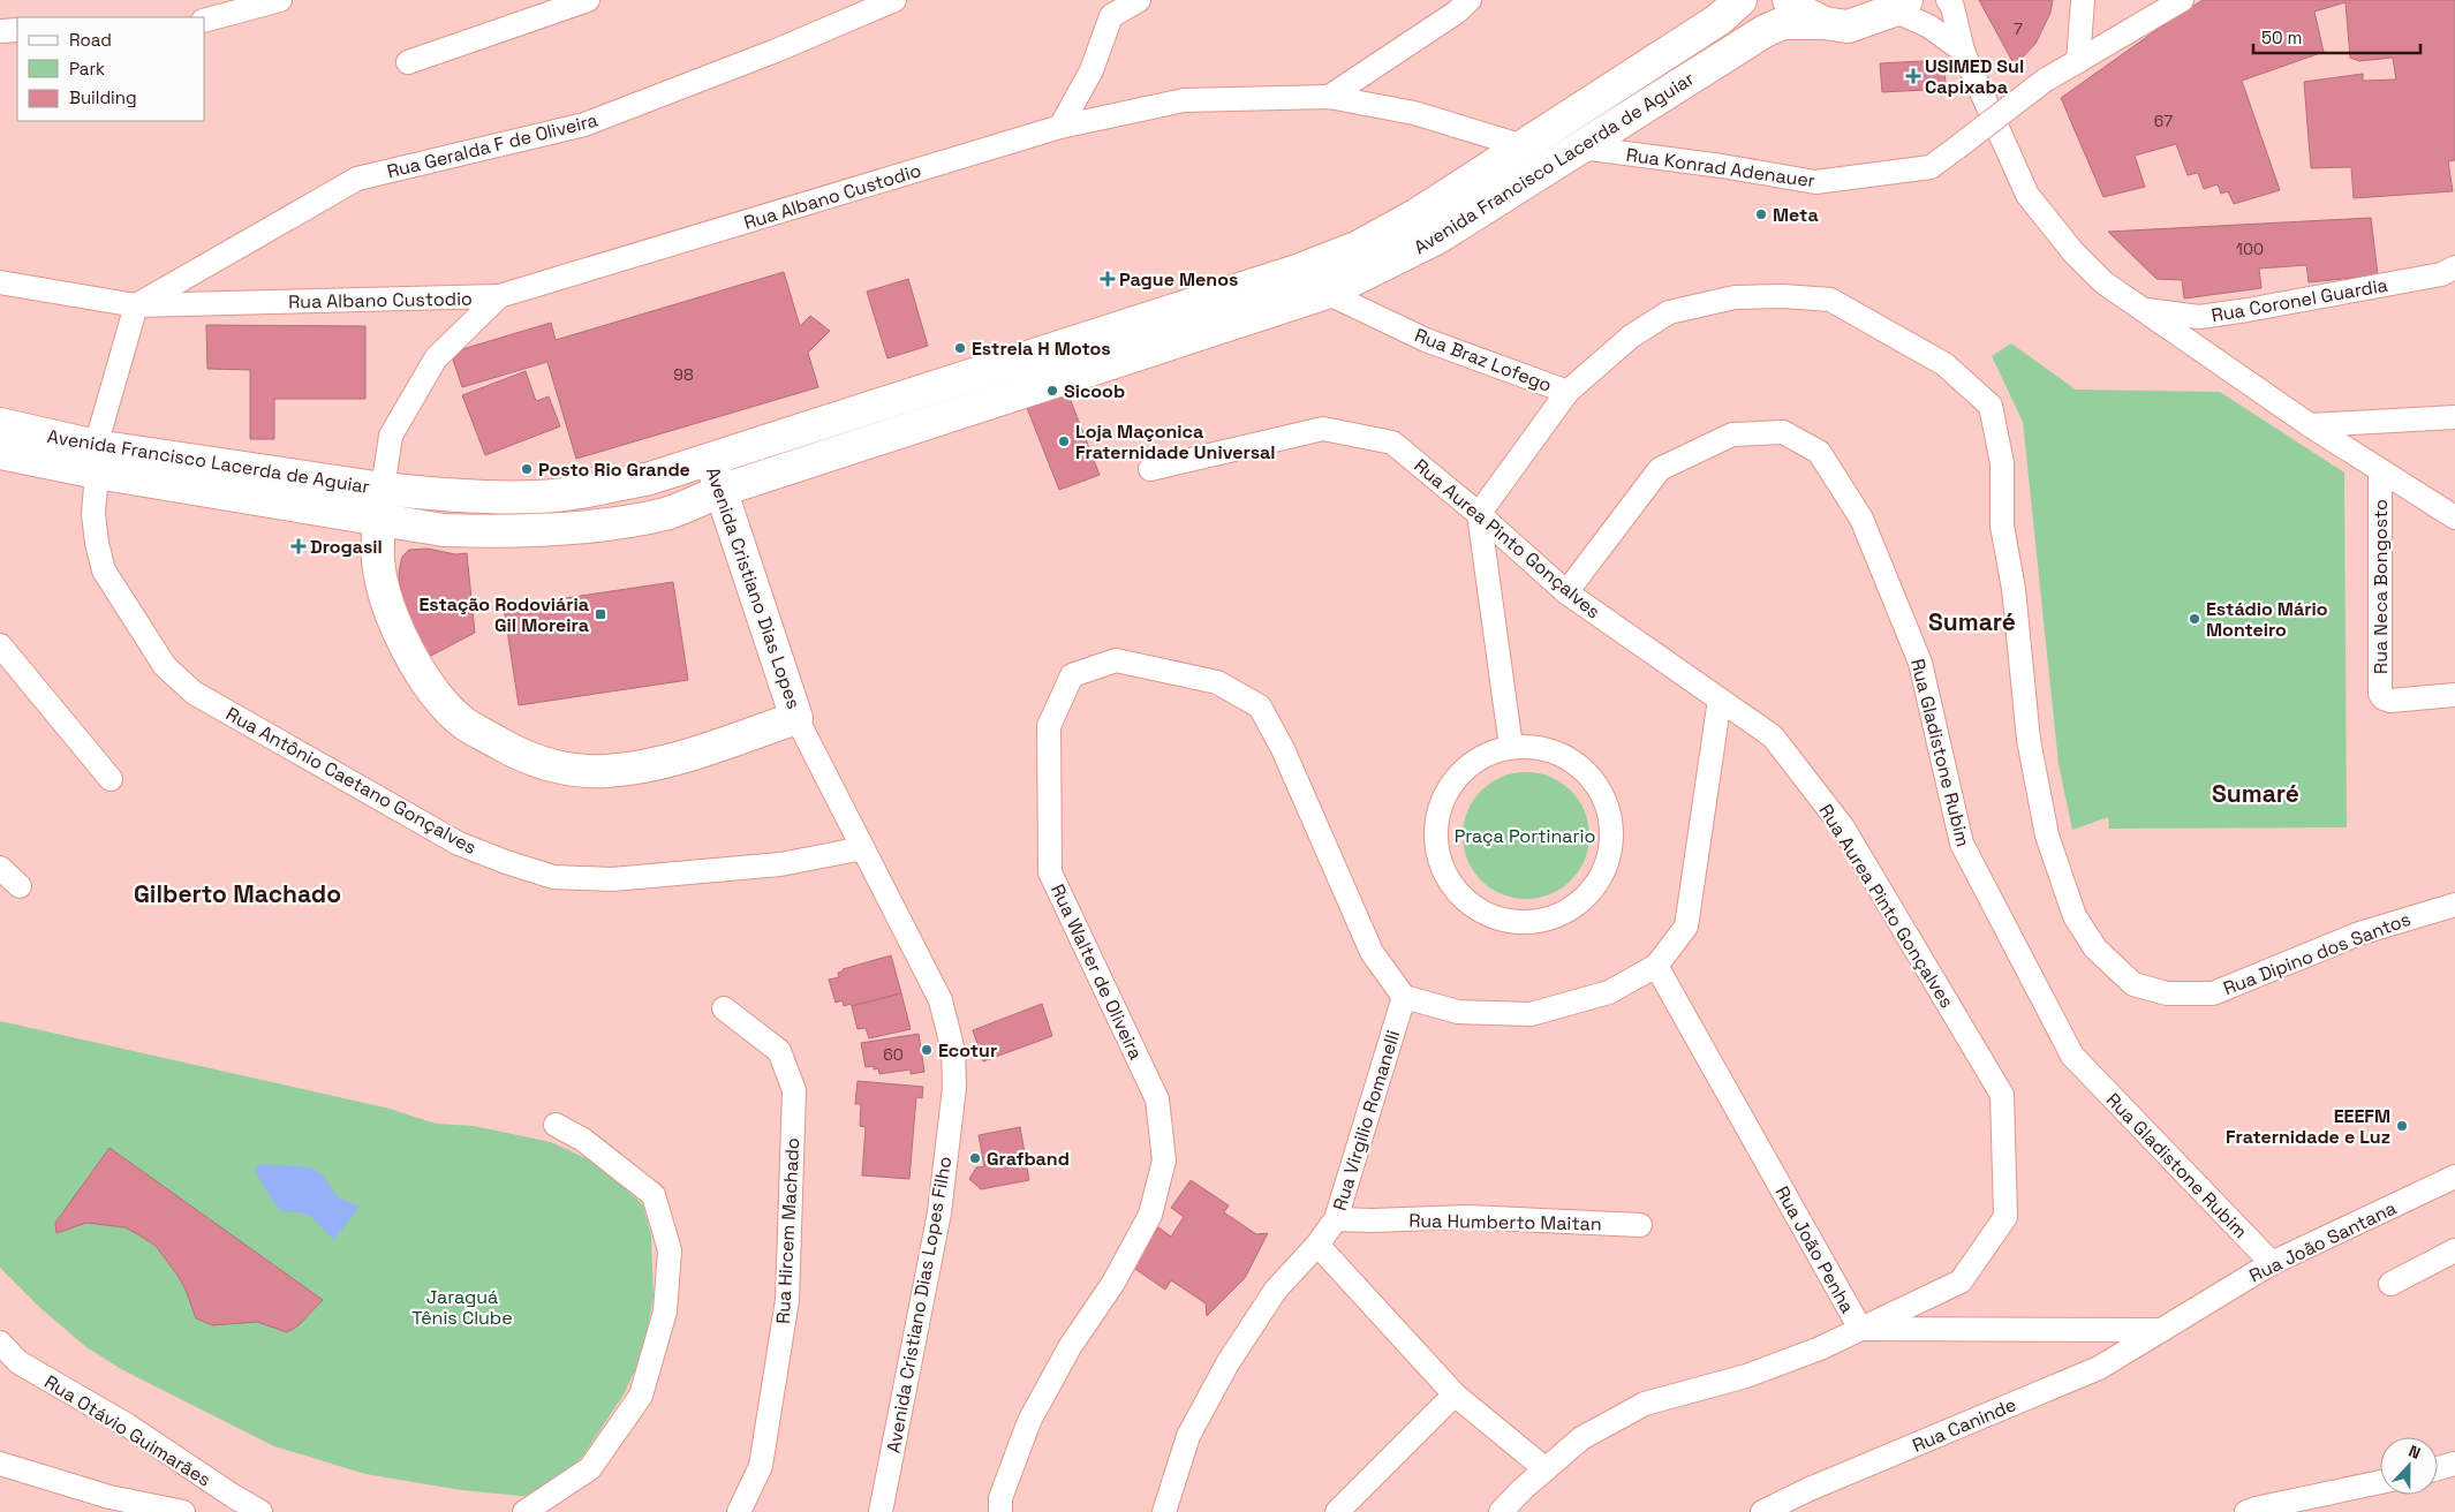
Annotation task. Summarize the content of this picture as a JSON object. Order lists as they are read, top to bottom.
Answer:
{
  "streets": {
    "main road": ["Avenida Francisco Lacerda de Aguiar", "Avenida Cristiano Dias Lopes"],
    "street": [
      "Rua Geralda F de Oliveira",
      "Rua Konrad Adenauer",
      "Rua Albano Custodio",
      "Rua Coronel Guardia",
      "Rua Braz Lofego",
      "Rua Aurea Pinto Gonçalves",
      "Rua Neca Bongosto",
      "Rua Gladistone Rubim",
      "Rua Antônio Caetano Gonçalves",
      "Rua Dipino dos Santos",
      "Rua Walter de Oliveira",
      "Rua Virgilio Romanelli",
      "Rua Humberto Maitan",
      "Rua Hircem Machado",
      "Rua João Santana",
      "Rua João Penha",
      "Avenida Cristiano Dias Lopes Filho",
      "Rua Caninde",
      "Rua Otávio Guimarães"
    ]
  },
  "crossings": [
    ["Rua Geralda F de Oliveira", "Rua Albano Custodio"],
    ["Rua Geralda F de Oliveira", "Rua Antônio Caetano Gonçalves"],
    ["Avenida Francisco Lacerda de Aguiar", "Rua Konrad Adenauer"],
    ["Avenida Francisco Lacerda de Aguiar", "Rua Albano Custodio"],
    ["Avenida Francisco Lacerda de Aguiar", "Rua Braz Lofego"],
    ["Avenida Francisco Lacerda de Aguiar", "Avenida Cristiano Dias Lopes"],
    ["Avenida Francisco Lacerda de Aguiar", "Rua Antônio Caetano Gonçalves"],
    ["Rua Albano Custodio", "Rua Antônio Caetano Gonçalves"],
    ["Rua Braz Lofego", "Rua Aurea Pinto Gonçalves"],
    ["Rua Braz Lofego", "Rua Dipino dos Santos"],
    ["Rua Aurea Pinto Gonçalves", "Rua Gladistone Rubim"],
    ["Rua Aurea Pinto Gonçalves", "Rua João Penha"],
    ["Avenida Cristiano Dias Lopes", "Avenida Cristiano Dias Lopes Filho"],
    ["Rua Gladistone Rubim", "Rua João Santana"],
    ["Rua Antônio Caetano Gonçalves", "Avenida Cristiano Dias Lopes Filho"],
    ["Rua Walter de Oliveira", "Rua Virgilio Romanelli"],
    ["Rua Virgilio Romanelli", "Rua Humberto Maitan"],
    ["Rua João Santana", "Rua João Penha"],
    ["Rua João Santana", "Rua Caninde"],
    ["Rua João Penha", "Rua Caninde"]
  ],
  "districts": ["Sumaré", "Sumaré", "Gilberto Machado"],
  "parks": ["Praça Portinario", "Jaraguá Tênis Clube"],
  "places": {
    "health": ["USIMED Sul Capixaba", "Pague Menos", "Drogasil"],
    "other": [
      "Meta",
      "Estrela H Motos",
      "Sicoob",
      "Loja Maçonica Fraternidade Universal",
      "Posto Rio Grande",
      "Estádio Mário Monteiro",
      "Ecotur",
      "EEEFM Fraternidade e Luz",
      "Grafband"
    ],
    "transit": ["Estação Rodoviária Gil Moreira"]
  },
  "house_numbers": [
    "7",
    "67",
    "100",
    "98",
    "60"
  ],
  "legend": ["Road", "Park", "Building"],
  "scale_bar": "50 m",
  "north": "top"
}
